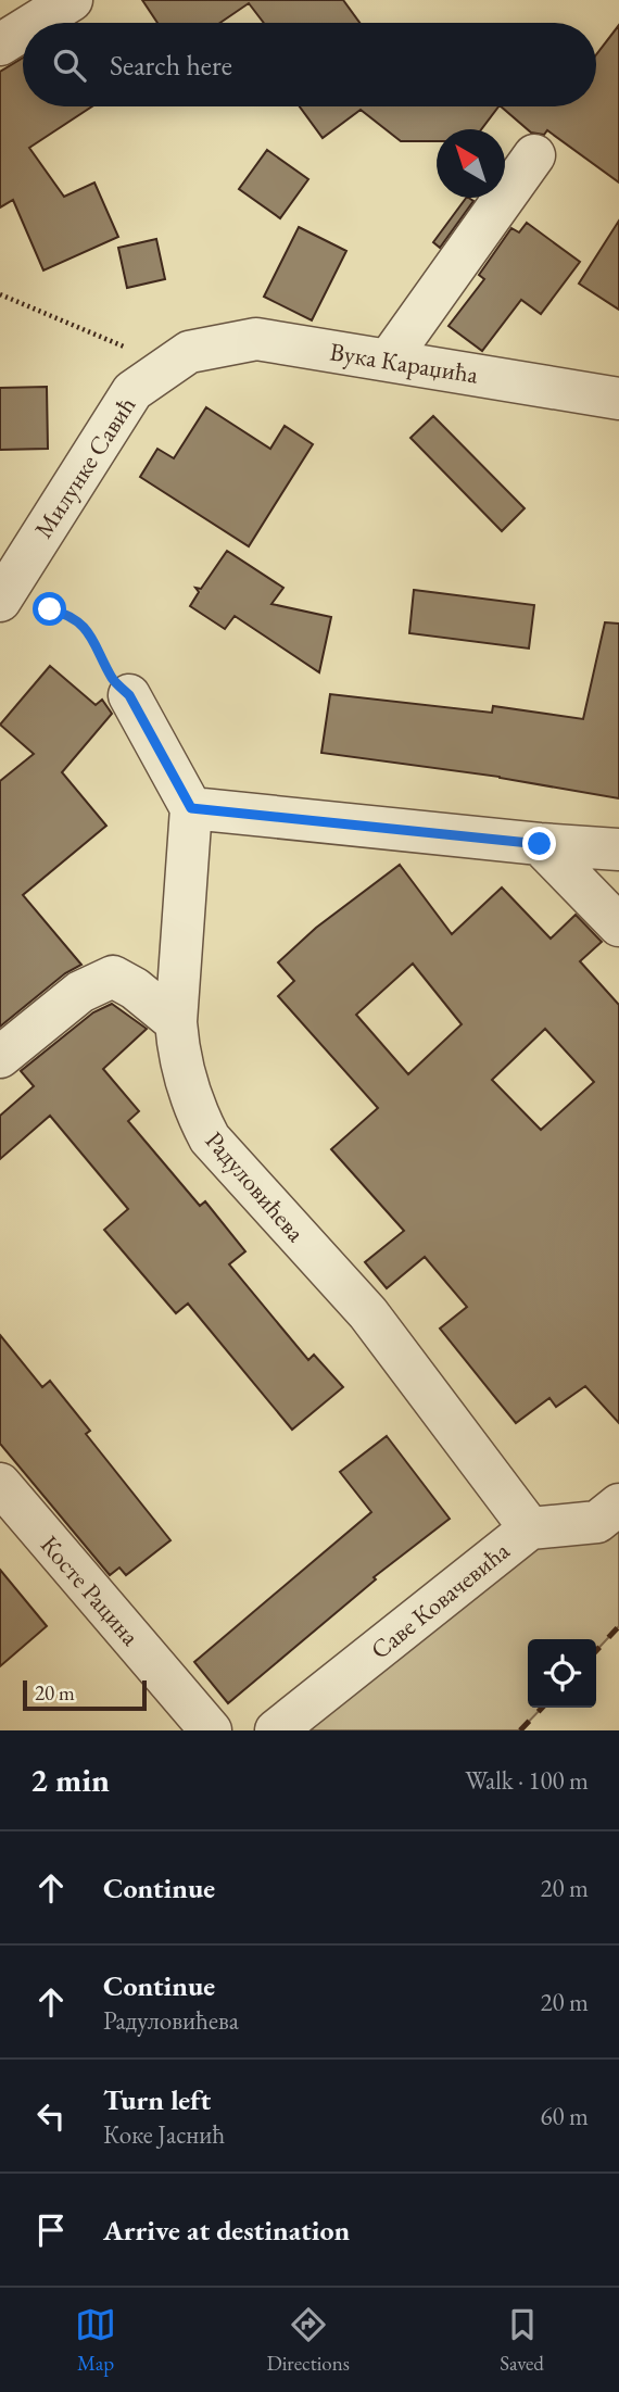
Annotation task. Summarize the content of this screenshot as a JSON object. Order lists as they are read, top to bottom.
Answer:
{
  "streets": {
    "street": [
      "Вука Караџића",
      "Милунке Савић",
      "Радуловићева",
      "Косте Рацина",
      "Саве Ковачевића"
    ]
  },
  "crossings": [
    ["Вука Караџића", "Милунке Савић"],
    ["Радуловићева", "Саве Ковачевића"]
  ],
  "scale_bar": "20 m",
  "north": "top left",
  "page": {
    "search": "Search here",
    "scale": "20 m",
    "heading": ["2 min", "Walk · 100 m"],
    "list": [
      ["Continue", "20 m"],
      ["Continue", "Радуловићева", "20 m"],
      ["Turn left", "Коке Јаснић", "60 m"],
      "Arrive at destination"
    ],
    "nav": ["Map", "Directions", "Saved"]
  }
}
